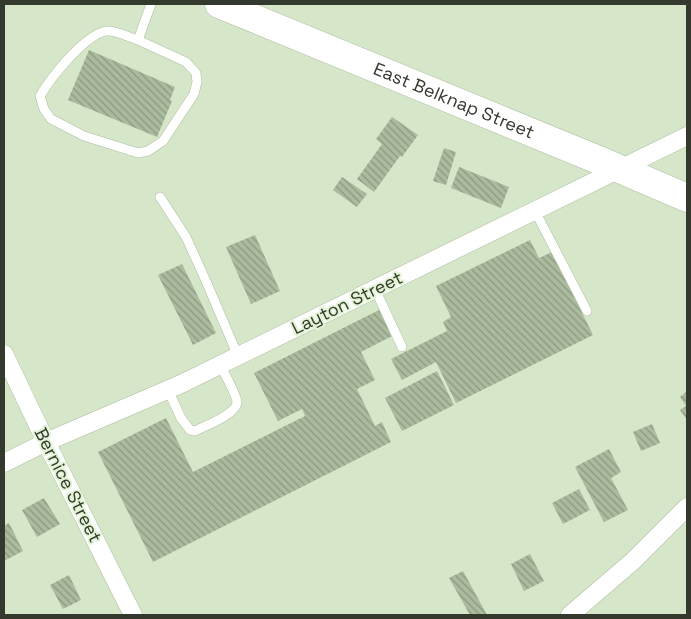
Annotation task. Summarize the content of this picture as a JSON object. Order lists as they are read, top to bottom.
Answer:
{
  "streets": {
    "main road": ["East Belknap Street"],
    "street": ["Layton Street", "Bernice Street"]
  },
  "crossings": [
    ["East Belknap Street", "Layton Street"],
    ["Layton Street", "Bernice Street"]
  ]
}
